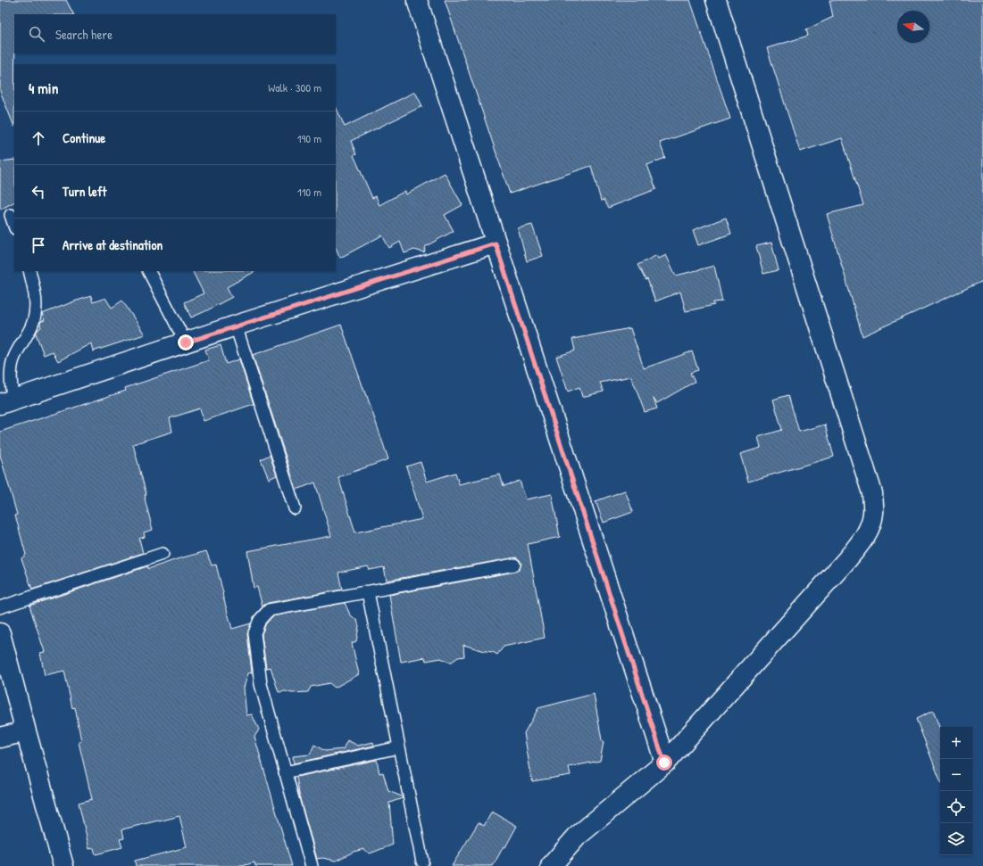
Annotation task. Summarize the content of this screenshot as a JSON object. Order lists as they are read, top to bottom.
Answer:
{
  "north": "left",
  "page": {
    "search": "Search here",
    "heading": ["4 min", "Walk · 300 m"],
    "list": [
      ["Continue", "190 m"],
      ["Turn left", "110 m"],
      "Arrive at destination"
    ],
    "map_buttons": ["+", "−"]
  }
}
